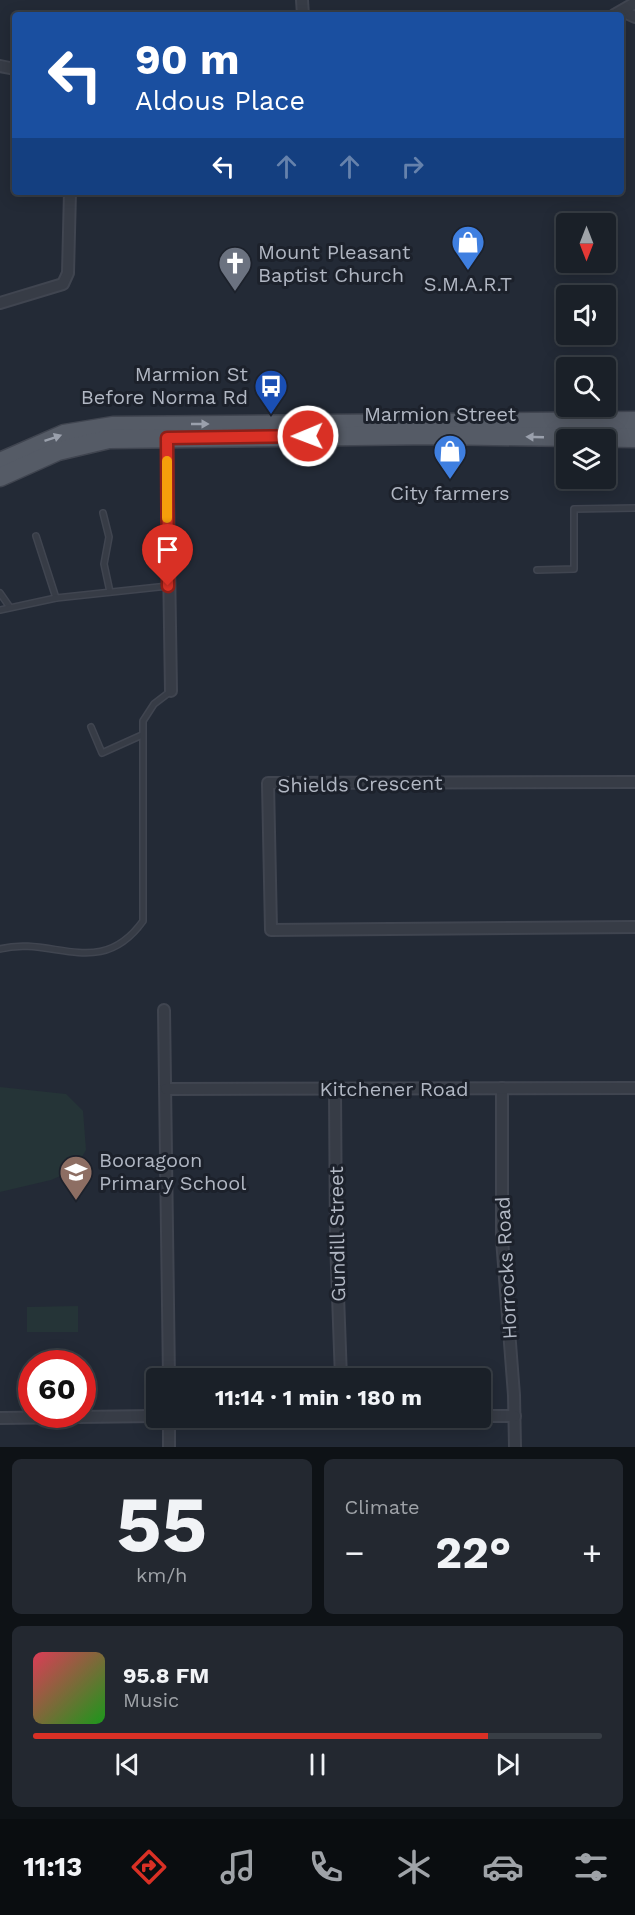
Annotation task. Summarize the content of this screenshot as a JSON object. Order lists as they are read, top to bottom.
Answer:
{
  "streets": {
    "main road": ["Marmion Street"],
    "street": [
      "Shields Crescent",
      "Kitchener Road",
      "Gundill Street",
      "Horrocks Road"
    ]
  },
  "crossings": [
    ["Kitchener Road", "Gundill Street"],
    ["Kitchener Road", "Horrocks Road"]
  ],
  "places": {
    "shop": ["S.M.A.R.T", "City farmers"],
    "church": ["Mount Pleasant Baptist Church"],
    "bus stop": ["Marmion St Before Norma Rd"],
    "school or university": ["Booragoon Primary School"]
  },
  "north": "bottom",
  "page": {
    "turn": ["90 m", "Aldous Place"],
    "limit": "60",
    "trip": "11:14 · 1 min · 180 m",
    "tile": [
      ["55", "km/h"],
      "Climate"
    ],
    "heat": ["−", "22°", "+"],
    "song": ["95.8 FM", "Music"],
    "tabs": "11:13"
  }
}
